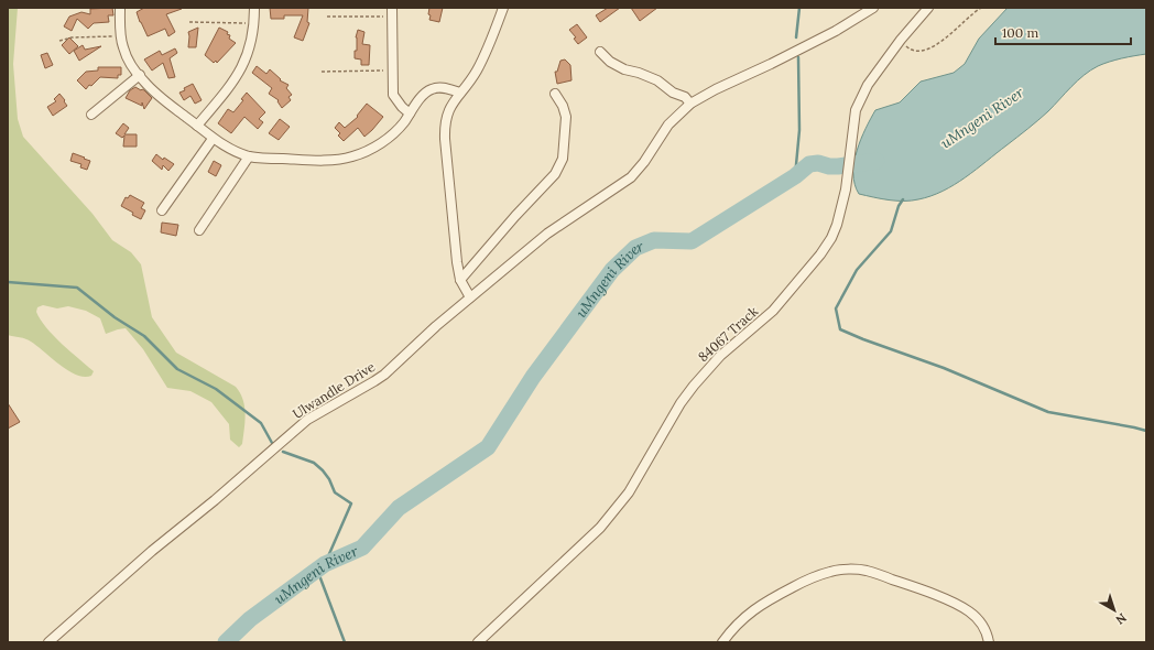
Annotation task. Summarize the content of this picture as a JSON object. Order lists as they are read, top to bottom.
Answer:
{
  "streets": {
    "street": ["84067 Track", "Ulwandle Drive"]
  },
  "water": ["uMngeni River"],
  "scale_bar": "100 m",
  "north": "bottom right"
}
